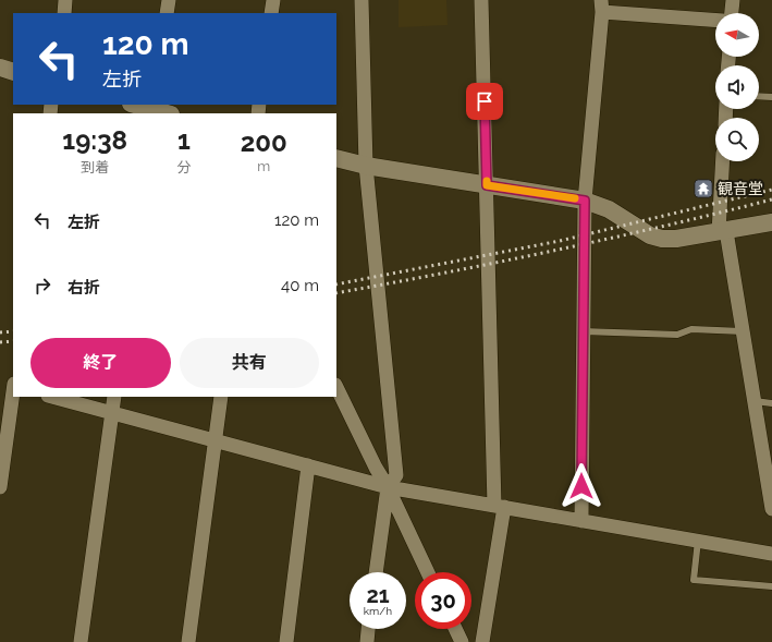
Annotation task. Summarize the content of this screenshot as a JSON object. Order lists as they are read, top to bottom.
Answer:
{
  "places": {
    "temple": ["観音堂"]
  },
  "north": "left",
  "page": {
    "turn": ["120 m", "左折"],
    "eta": [
      "19:38",
      "到着",
      "1",
      "分",
      "200",
      "m"
    ],
    "list": [
      {
        "name": "左折",
        "value": "120 m"
      },
      {
        "name": "右折",
        "value": "40 m"
      }
    ],
    "buttons": ["終了", "共有"],
    "speed": "21 km/h",
    "limit": "30"
  }
}
